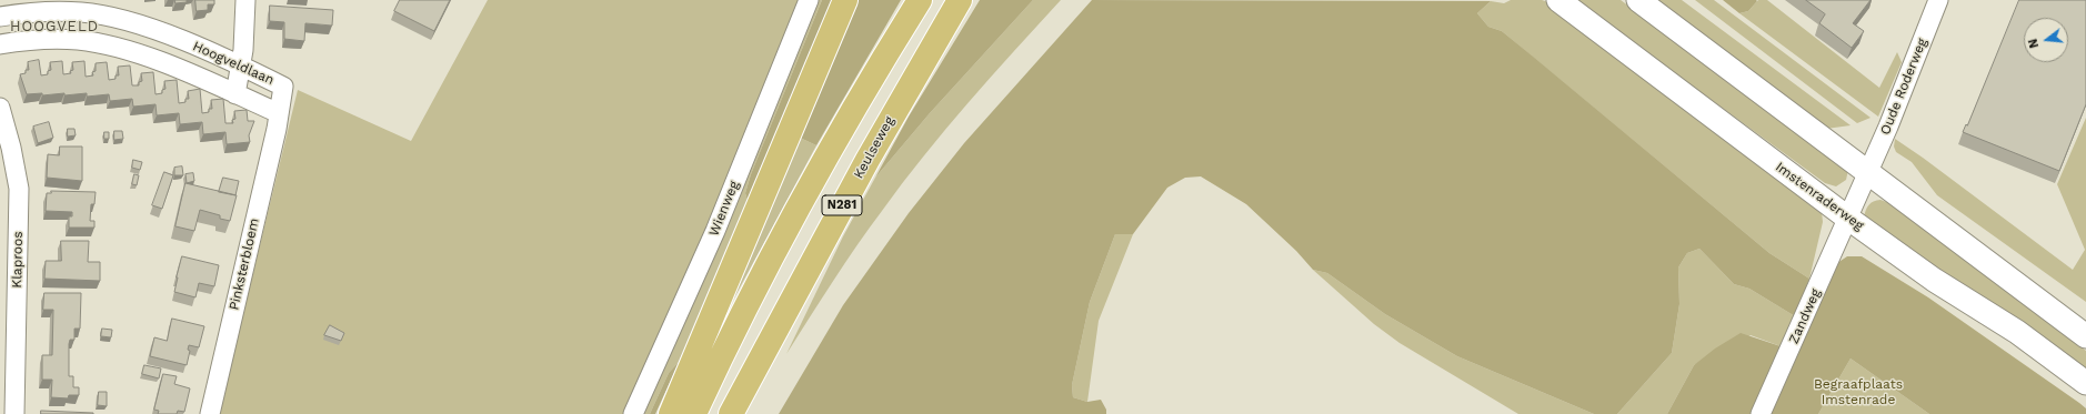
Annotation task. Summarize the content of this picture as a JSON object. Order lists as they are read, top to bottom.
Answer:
{
  "streets": {
    "highway": ["Keulseweg", "N281"],
    "street": [
      "Hoogveldlaan",
      "Oude Roderweg",
      "Imstenraderweg",
      "Wienweg",
      "Klaproos",
      "Pinksterbloem",
      "Zandweg"
    ]
  },
  "crossings": [
    ["Hoogveldlaan", "Pinksterbloem"],
    ["Oude Roderweg", "Imstenraderweg"],
    ["Oude Roderweg", "Zandweg"],
    ["Imstenraderweg", "Zandweg"]
  ],
  "districts": ["HOOGVELD"],
  "parks": ["Begraafplaats Imstenrade"],
  "north": "left"
}
